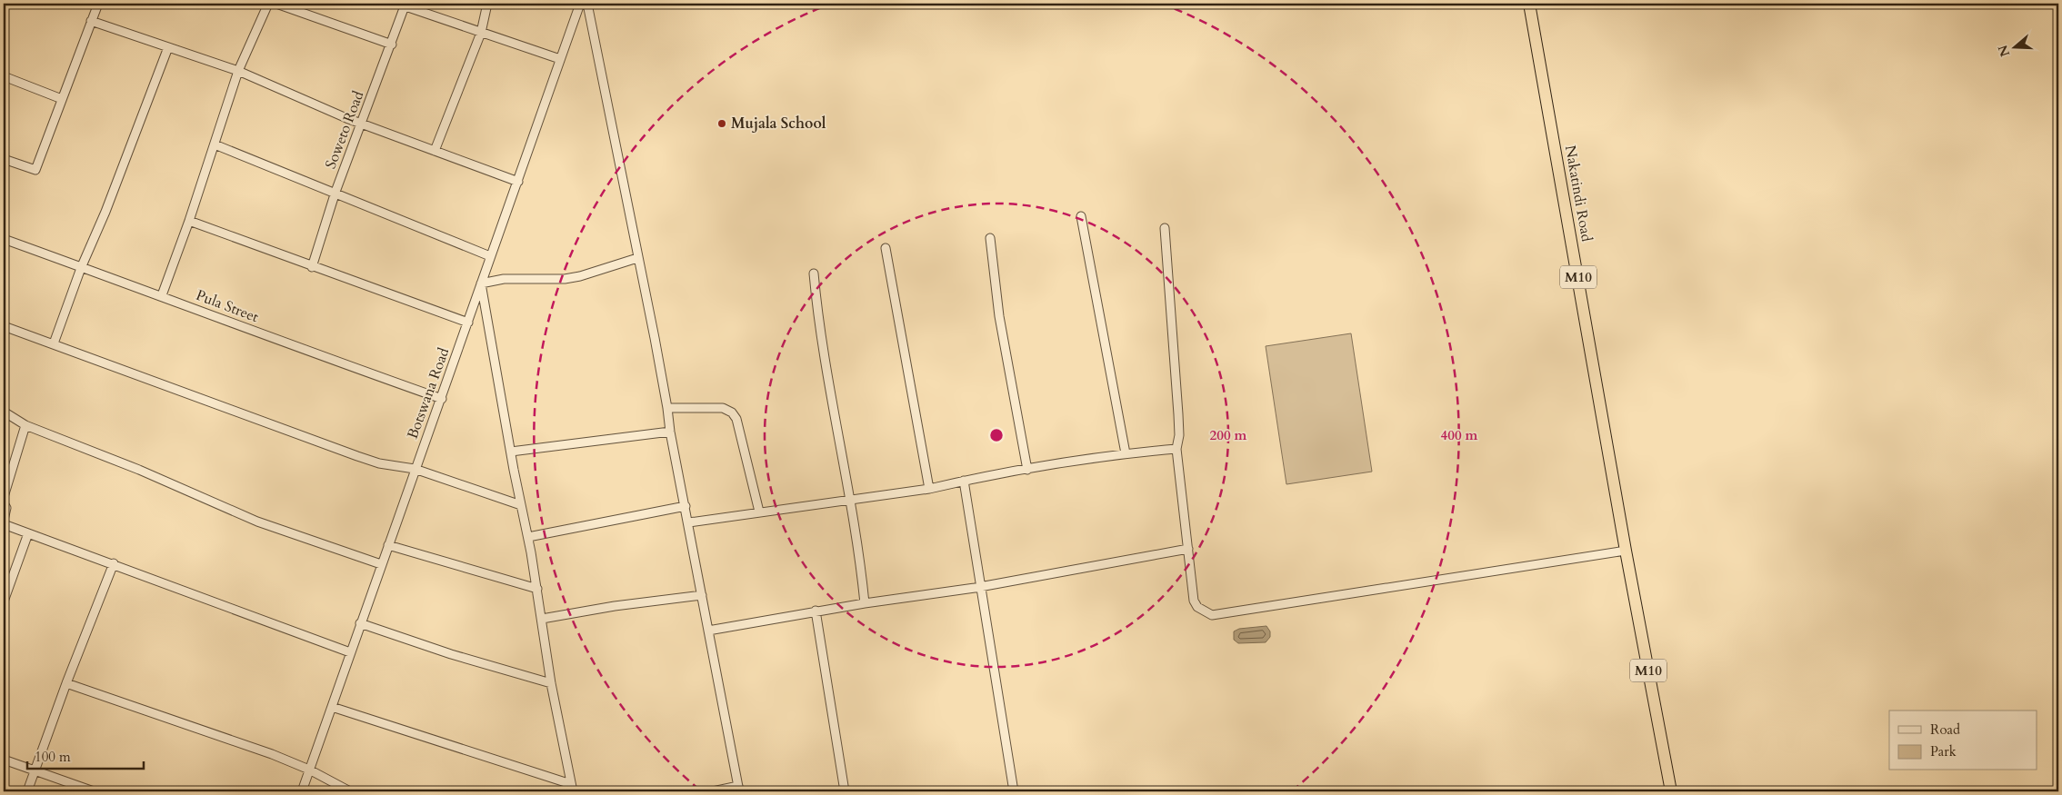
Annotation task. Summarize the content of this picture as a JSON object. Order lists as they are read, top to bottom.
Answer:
{
  "streets": {
    "highway": ["Nakatindi Road", "M10"],
    "street": ["Soweto Road", "Pula Street", "Botswana Road"]
  },
  "crossings": [
    ["Nakatindi Road", "M10"],
    ["Pula Street", "Botswana Road"]
  ],
  "places": ["Mujala School"],
  "legend": ["Road", "Park"],
  "scale_bar": "100 m",
  "north": "left",
  "rings": ["200 m", "400 m"]
}
